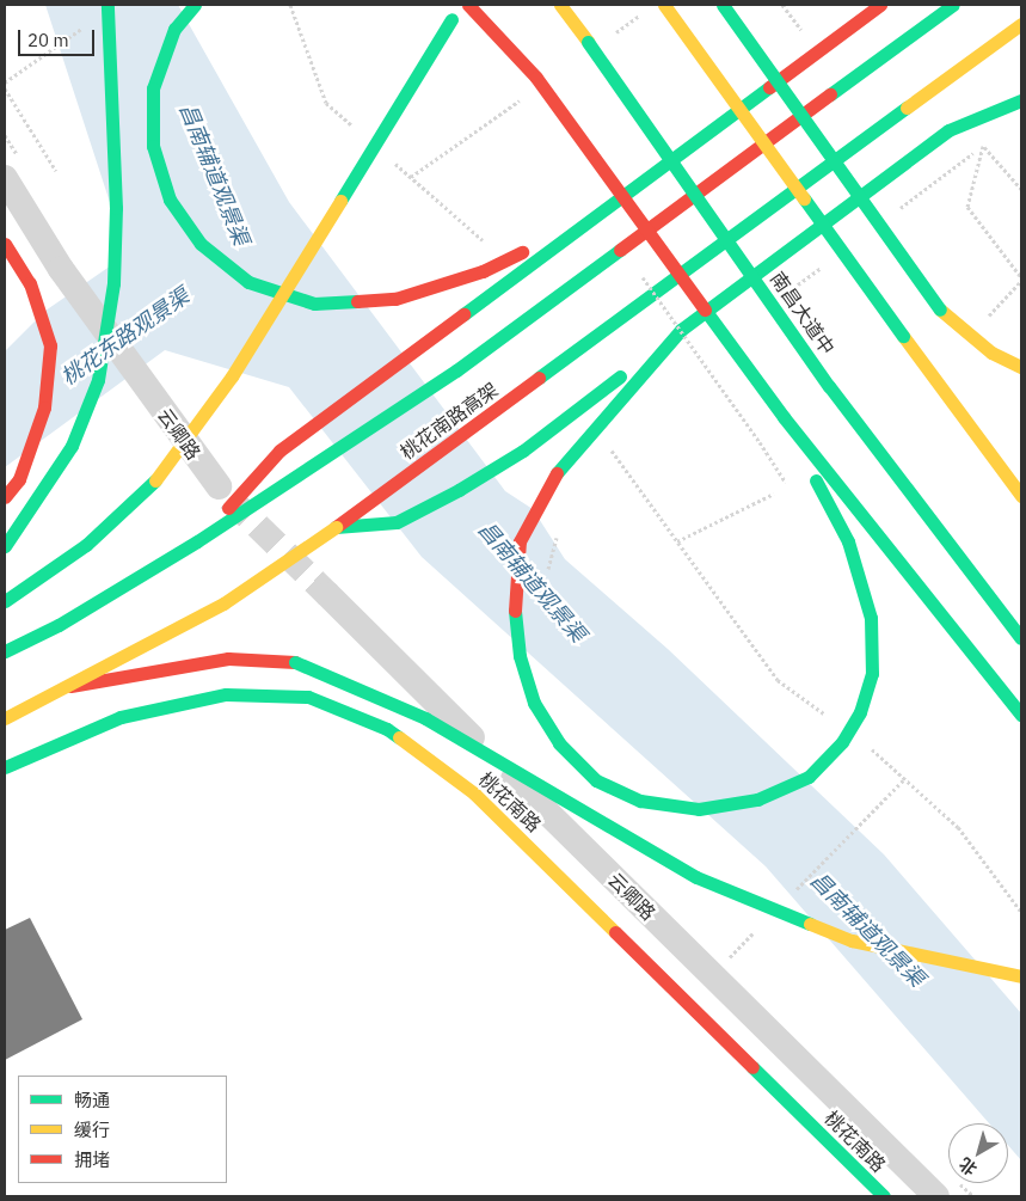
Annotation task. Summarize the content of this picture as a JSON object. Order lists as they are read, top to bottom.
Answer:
{
  "streets": {
    "main road": ["南昌大道中", "桃花南路高架", "桃花南路"],
    "street": ["云卿路"]
  },
  "water": ["昌南辅道观景渠", "桃花东路观景渠"],
  "legend": ["畅通", "缓行", "拥堵"],
  "scale_bar": "20 m",
  "north": "bottom left"
}
